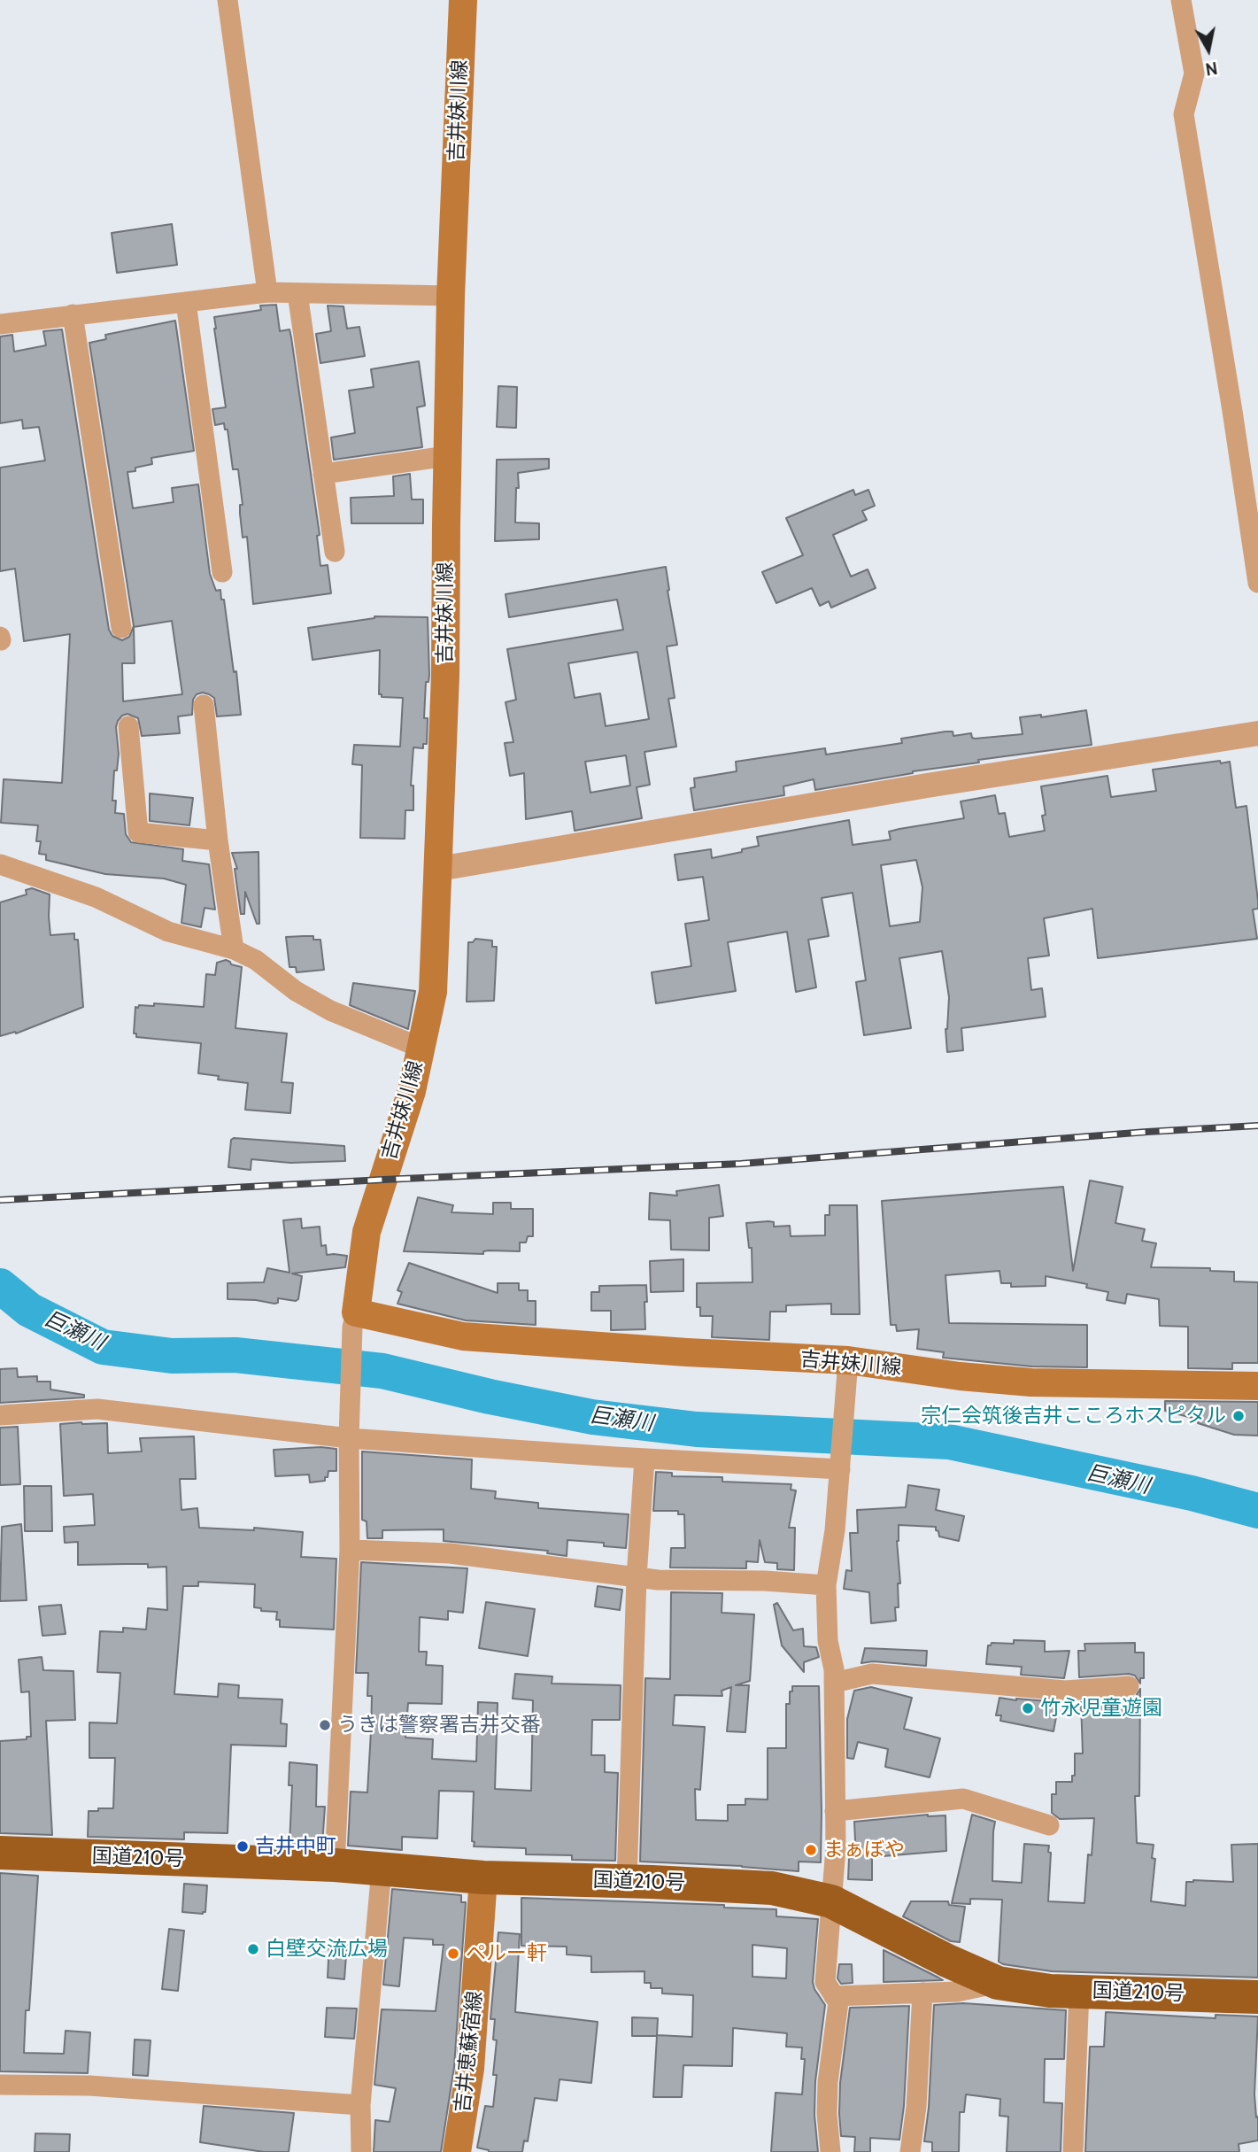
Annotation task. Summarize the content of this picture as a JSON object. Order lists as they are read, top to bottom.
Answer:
{
  "streets": {
    "highway": ["国道210号"],
    "main road": ["吉井妹川線", "吉井恵蘇宿線"]
  },
  "crossings": [
    ["国道210号", "吉井恵蘇宿線"]
  ],
  "water": ["巨瀬川"],
  "places": [
    "宗仁会筑後吉井こころホスピタル",
    "竹永児童遊園",
    "うきは警察署吉井交番",
    "吉井中町",
    "まぁぼや",
    "白壁交流広場",
    "ペルー軒"
  ],
  "north": "bottom"
}
